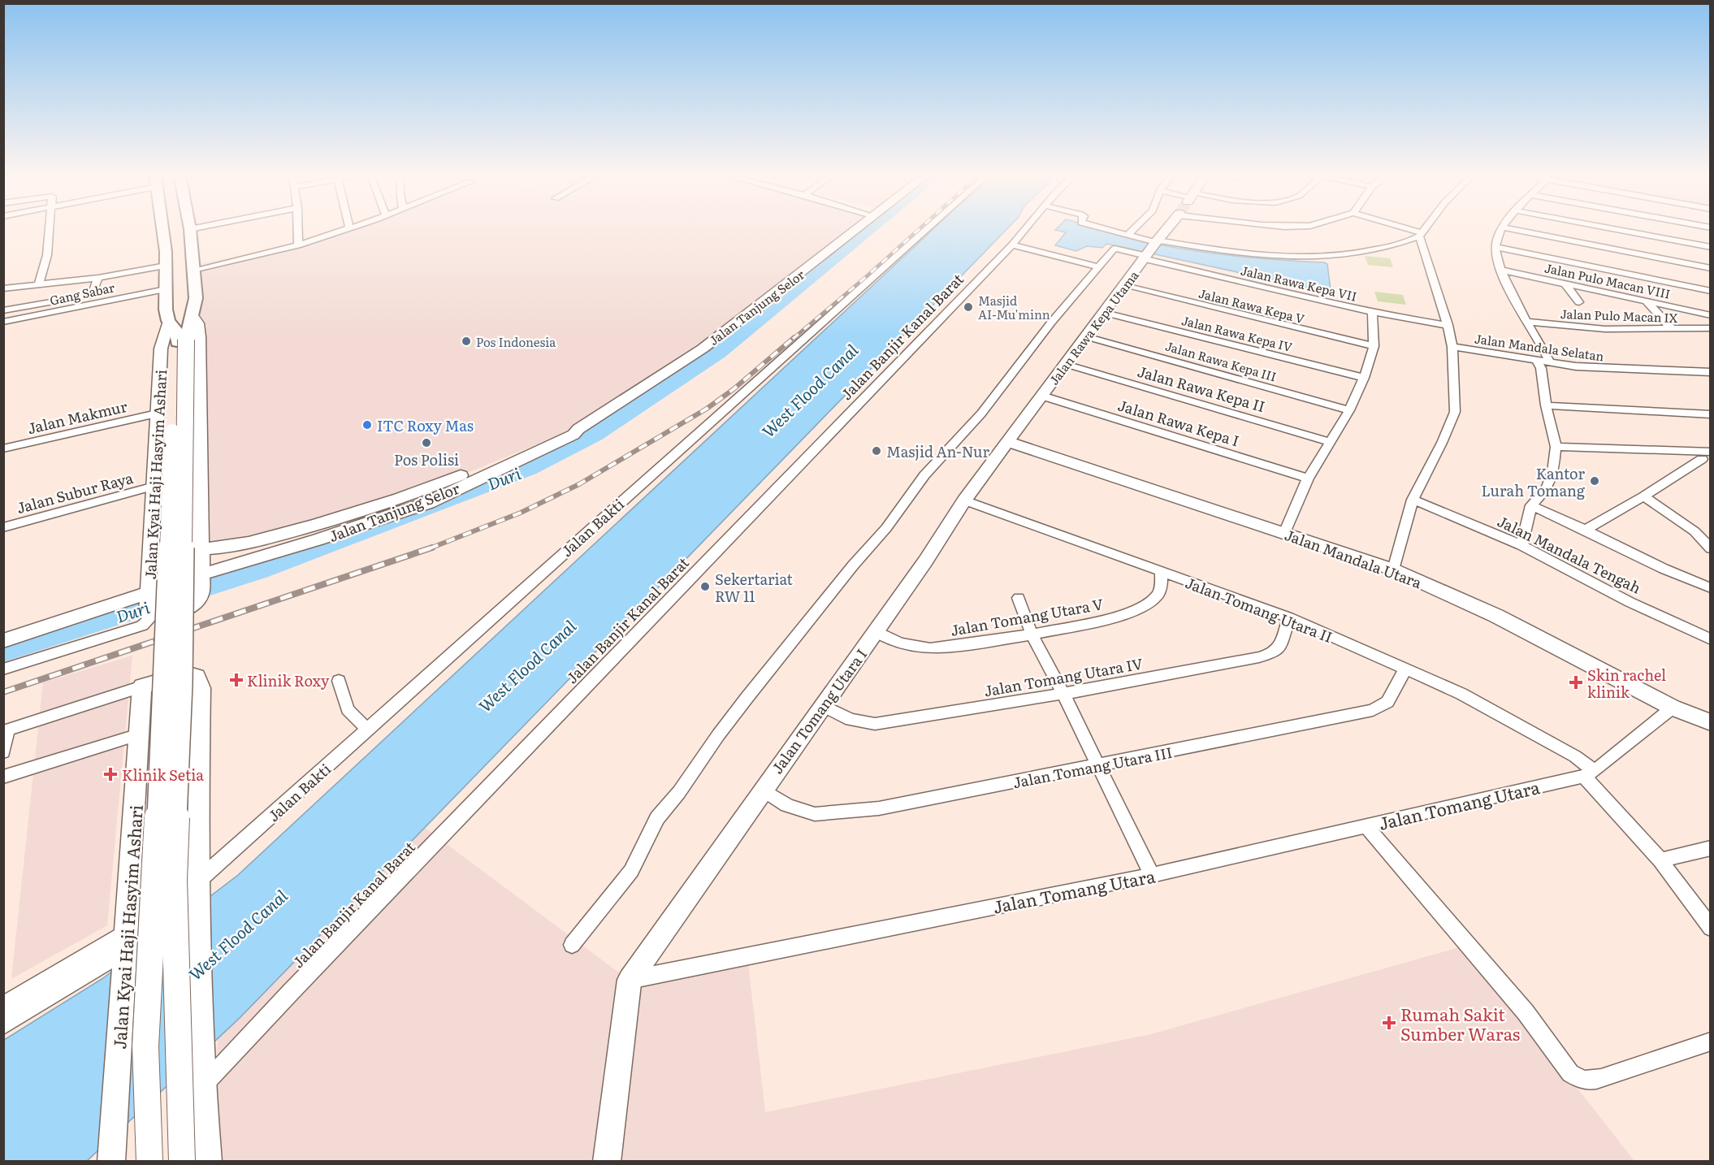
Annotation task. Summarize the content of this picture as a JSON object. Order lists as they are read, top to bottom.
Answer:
{
  "streets": {
    "main road": ["Jalan Kyai Haji Hasyim Ashari"],
    "street": [
      "Jalan Pulo Macan VIII",
      "Jalan Rawa Kepa VII",
      "Gang Sabar",
      "Jalan Rawa Kepa V",
      "Jalan Tanjung Selor",
      "Jalan Pulo Macan IX",
      "Jalan Rawa Kepa Utama",
      "Jalan Rawa Kepa IV",
      "Jalan Banjir Kanal Barat",
      "Jalan Mandala Selatan",
      "Jalan Rawa Kepa III",
      "Jalan Rawa Kepa II",
      "Jalan Makmur",
      "Jalan Rawa Kepa I",
      "Jalan Subur Raya",
      "Jalan Bakti",
      "Jalan Mandala Tengah",
      "Jalan Mandala Utara",
      "Jalan Tomang Utara II",
      "Jalan Tomang Utara V",
      "Jalan Tomang Utara IV",
      "Jalan Tomang Utara I",
      "Jalan Tomang Utara III",
      "Jalan Tomang Utara"
    ]
  },
  "crossings": [
    ["Jalan Rawa Kepa VII", "Jalan Rawa Kepa Utama"],
    ["Gang Sabar", "Jalan Kyai Haji Hasyim Ashari"],
    ["Jalan Rawa Kepa V", "Jalan Rawa Kepa Utama"],
    ["Jalan Tanjung Selor", "Jalan Kyai Haji Hasyim Ashari"],
    ["Jalan Rawa Kepa Utama", "Jalan Rawa Kepa IV"],
    ["Jalan Rawa Kepa Utama", "Jalan Rawa Kepa III"],
    ["Jalan Rawa Kepa Utama", "Jalan Rawa Kepa II"],
    ["Jalan Rawa Kepa Utama", "Jalan Rawa Kepa I"],
    ["Jalan Rawa Kepa Utama", "Jalan Mandala Utara"],
    ["Jalan Rawa Kepa Utama", "Jalan Tomang Utara I"],
    ["Jalan Makmur", "Jalan Kyai Haji Hasyim Ashari"],
    ["Jalan Kyai Haji Hasyim Ashari", "Jalan Subur Raya"],
    ["Jalan Mandala Utara", "Jalan Tomang Utara I"],
    ["Jalan Mandala Utara", "Jalan Tomang Utara"],
    ["Jalan Tomang Utara II", "Jalan Tomang Utara V"],
    ["Jalan Tomang Utara II", "Jalan Tomang Utara IV"],
    ["Jalan Tomang Utara II", "Jalan Tomang Utara I"],
    ["Jalan Tomang Utara II", "Jalan Tomang Utara III"],
    ["Jalan Tomang Utara II", "Jalan Tomang Utara"],
    ["Jalan Tomang Utara V", "Jalan Tomang Utara I"],
    ["Jalan Tomang Utara IV", "Jalan Tomang Utara I"],
    ["Jalan Tomang Utara I", "Jalan Tomang Utara III"],
    ["Jalan Tomang Utara I", "Jalan Tomang Utara"]
  ],
  "water": ["West Flood Canal", "Duri"],
  "places": {
    "other": [
      "Masjid AI-Mu'minn",
      "Pos Indonesia",
      "ITC Roxy Mas",
      "Pos Polisi",
      "Masjid An-Nur",
      "Kantor Lurah Tomang",
      "Sekertariat RW 11"
    ],
    "health": [
      "Klinik Roxy",
      "Skin rachel klinik",
      "Klinik Setia",
      "Rumah Sakit Sumber Waras"
    ]
  }
}
